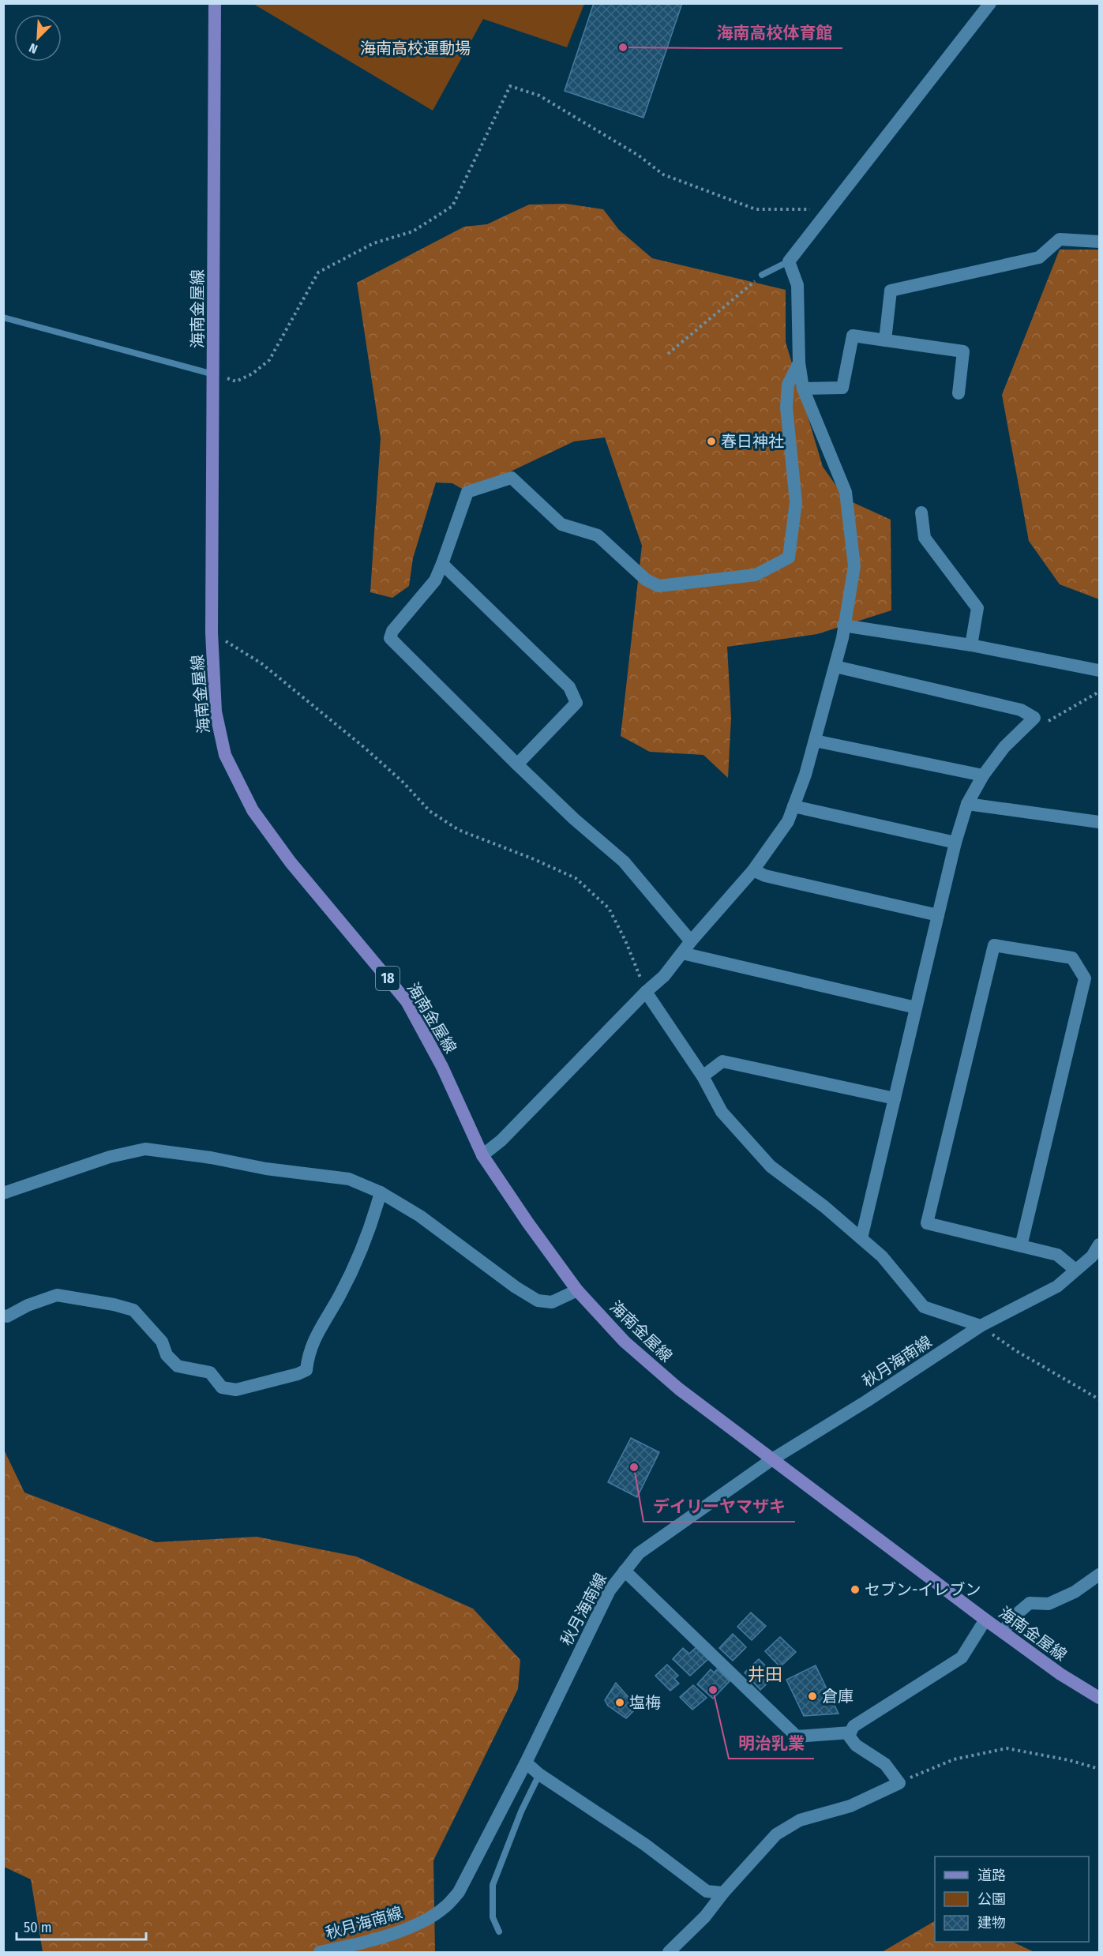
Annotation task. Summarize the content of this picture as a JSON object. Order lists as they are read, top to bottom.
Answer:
{
  "streets": {
    "main road": ["海南金屋線", "18"],
    "street": ["秋月海南線"]
  },
  "crossings": [
    ["海南金屋線", "秋月海南線"]
  ],
  "districts": ["井田"],
  "parks": ["海南高校運動場"],
  "places": [
    "海南高校体育館",
    "春日神社",
    "デイリーヤマザキ",
    "セブン-イレブン",
    "明治乳業",
    "倉庫",
    "塩梅"
  ],
  "legend": ["道路", "公園", "建物"],
  "scale_bar": "50 m",
  "north": "bottom left"
}
